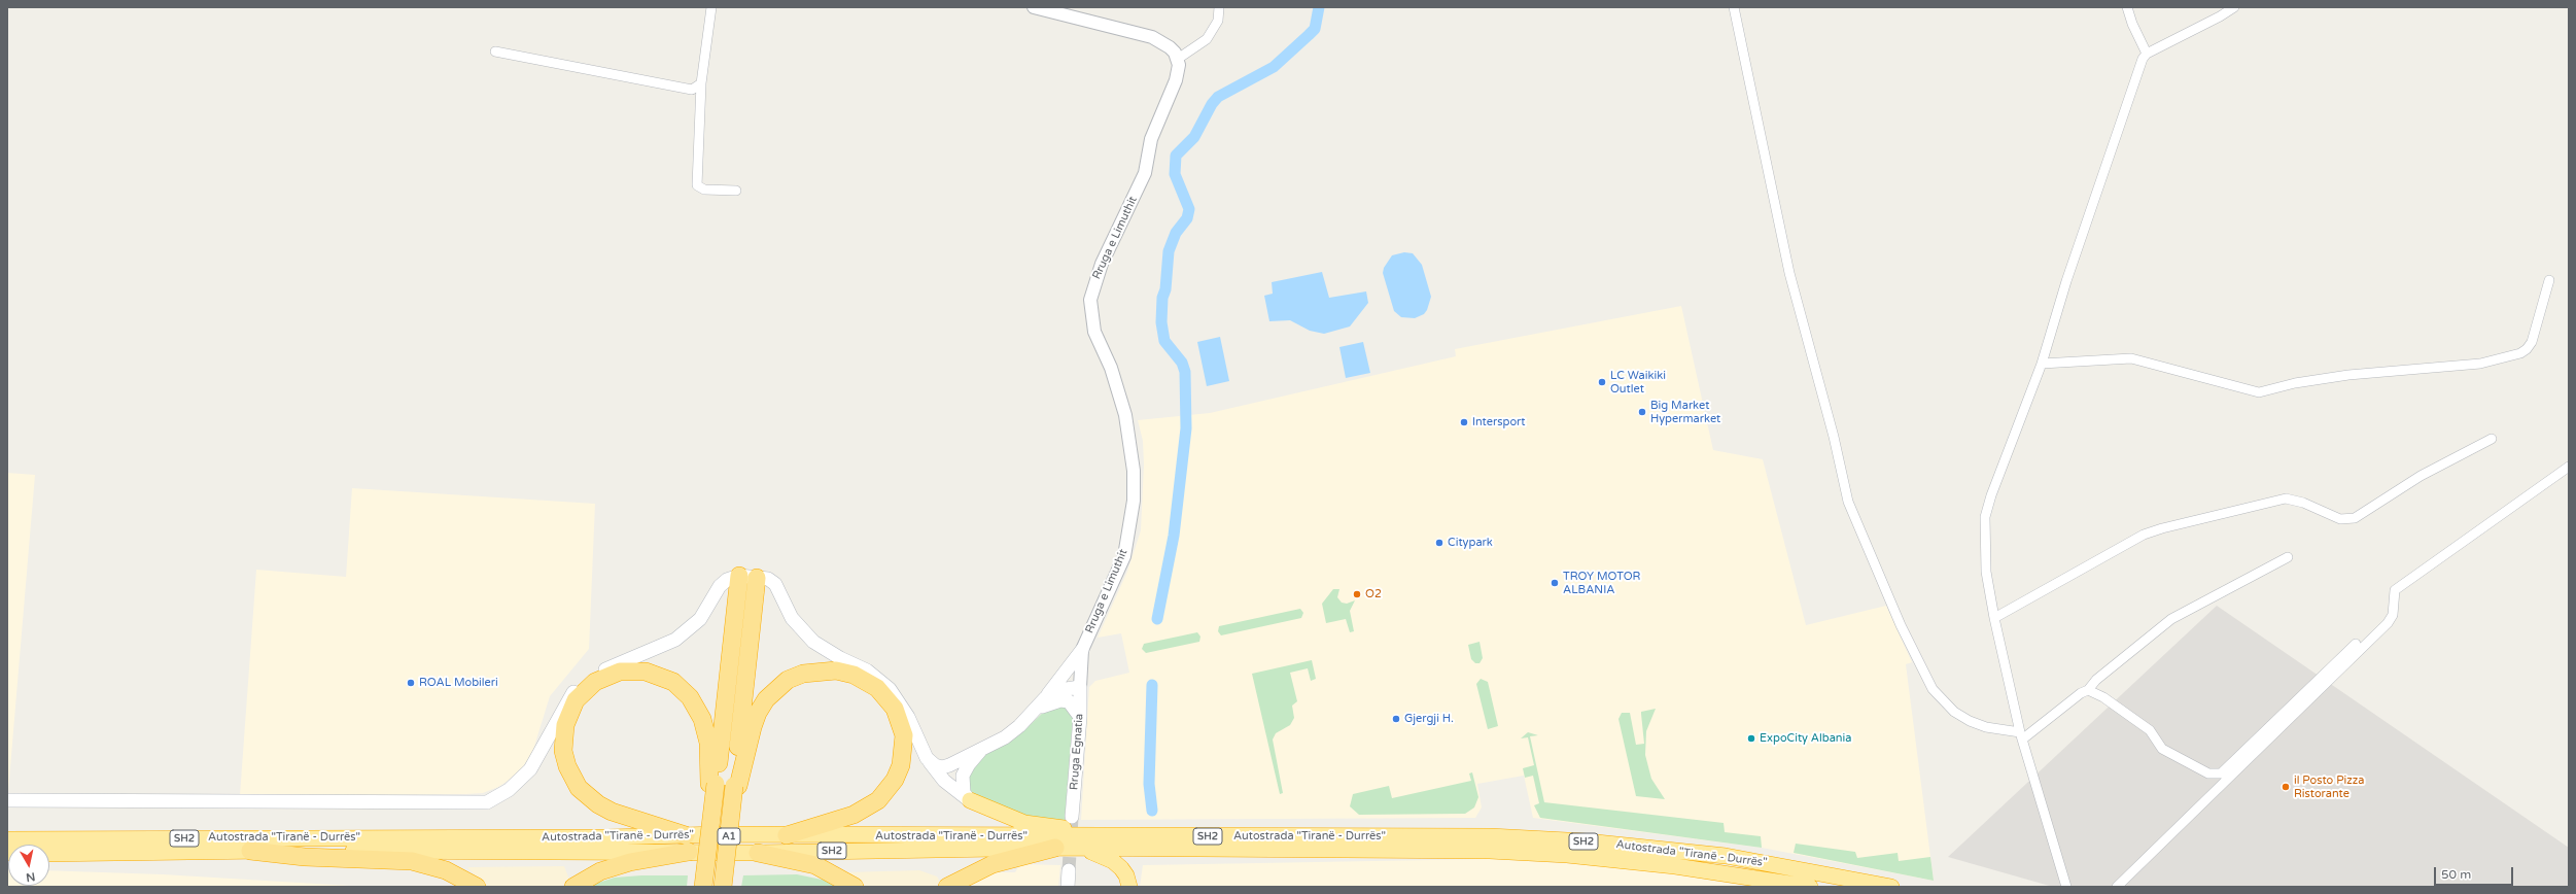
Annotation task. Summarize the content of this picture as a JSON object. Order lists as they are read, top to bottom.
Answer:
{
  "streets": {
    "highway": ["Autostrada \"Tiranë - Durrës\"", "A1", "SH2"],
    "main road": ["Rruga Egnatia"],
    "street": ["Rruga e Limuthit"]
  },
  "crossings": [
    ["Rruga e Limuthit", "Rruga Egnatia"]
  ],
  "places": [
    "LC Waikiki Outlet",
    "Big Market Hypermarket",
    "Intersport",
    "Citypark",
    "TROY MOTOR ALBANIA",
    "O2",
    "ROAL Mobileri",
    "Gjergji H.",
    "ExpoCity Albania",
    "il Posto Pizza Ristorante"
  ],
  "scale_bar": "50 m",
  "north": "bottom"
}
